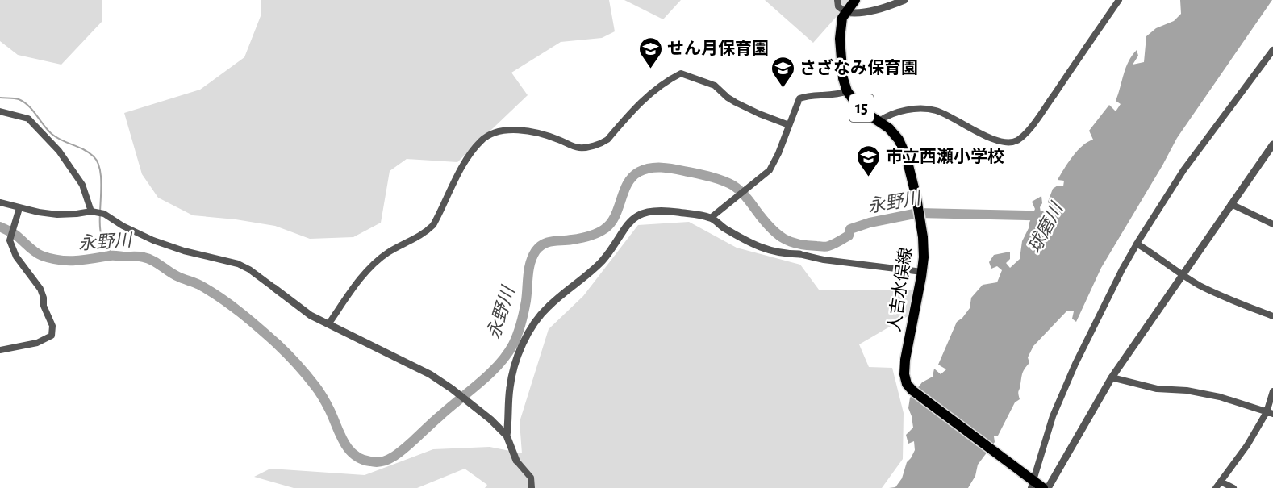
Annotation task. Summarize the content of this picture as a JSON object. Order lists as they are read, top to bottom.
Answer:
{
  "streets": {
    "main road": ["15", "人吉水俣線"]
  },
  "water": ["永野川", "球磨川"],
  "places": {
    "school or university": ["せん月保育園", "さざなみ保育園", "市立西瀬小学校"]
  }
}
